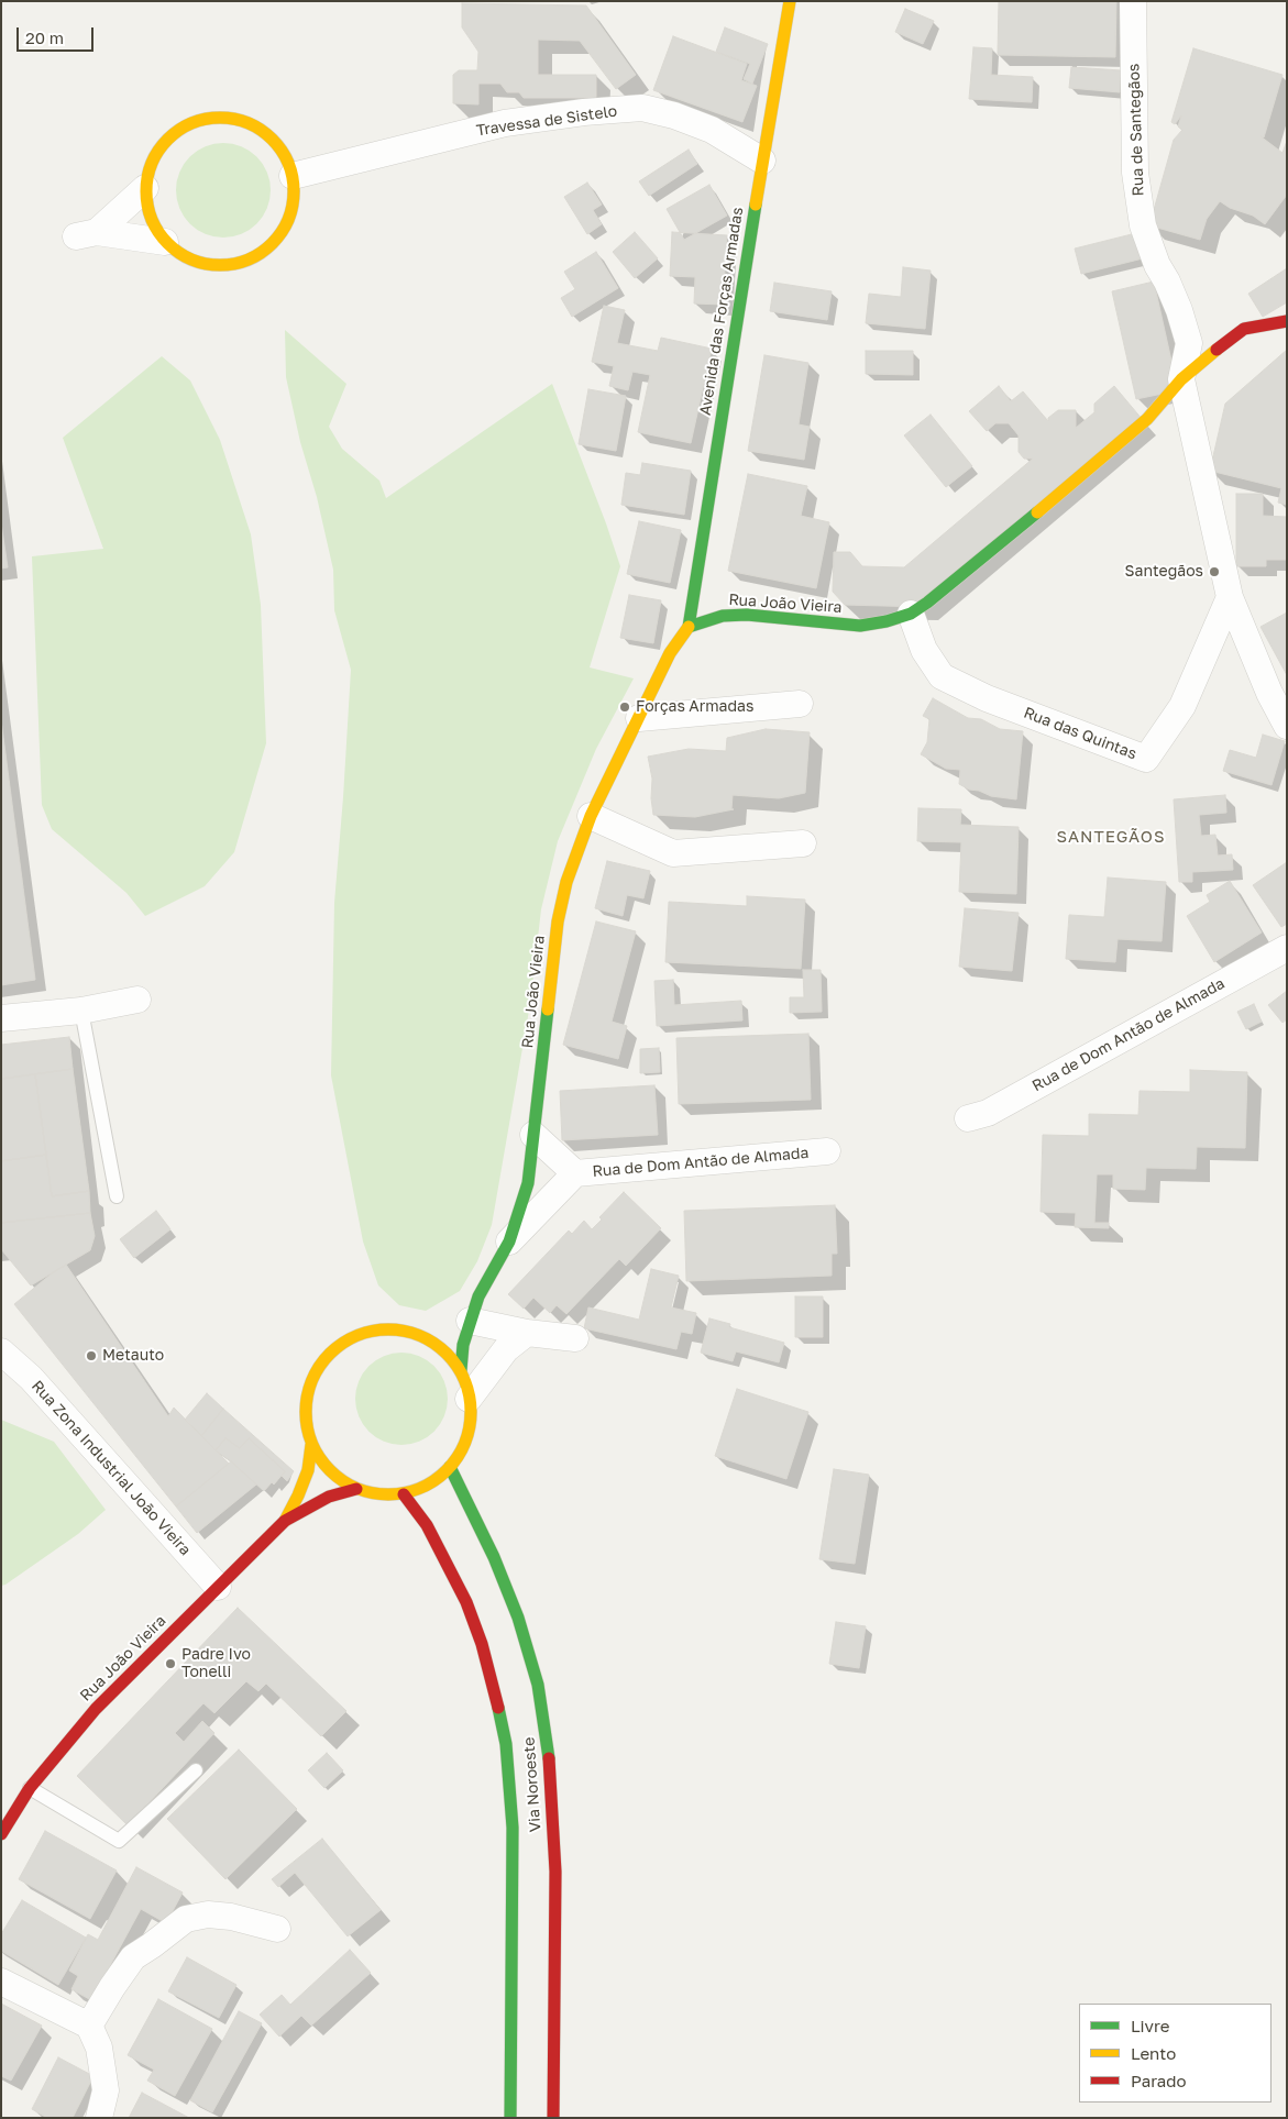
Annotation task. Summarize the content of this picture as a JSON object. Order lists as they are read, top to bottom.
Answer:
{
  "streets": {
    "street": [
      "Travessa de Sistelo",
      "Rua de Santegãos",
      "Avenida das Forças Armadas",
      "Rua João Vieira",
      "Rua das Quintas",
      "Rua de Dom Antão de Almada",
      "Rua Zona Industrial João Vieira",
      "Via Noroeste"
    ]
  },
  "crossings": [
    ["Travessa de Sistelo", "Avenida das Forças Armadas"],
    ["Rua de Santegãos", "Rua João Vieira"],
    ["Avenida das Forças Armadas", "Rua João Vieira"],
    ["Rua João Vieira", "Rua das Quintas"],
    ["Rua João Vieira", "Rua Zona Industrial João Vieira"],
    ["Rua João Vieira", "Via Noroeste"]
  ],
  "districts": ["SANTEGÃOS"],
  "places": [
    "Santegãos",
    "Forças Armadas",
    "Metauto",
    "Padre Ivo Tonelli"
  ],
  "legend": ["Livre", "Lento", "Parado"],
  "scale_bar": "20 m"
}
